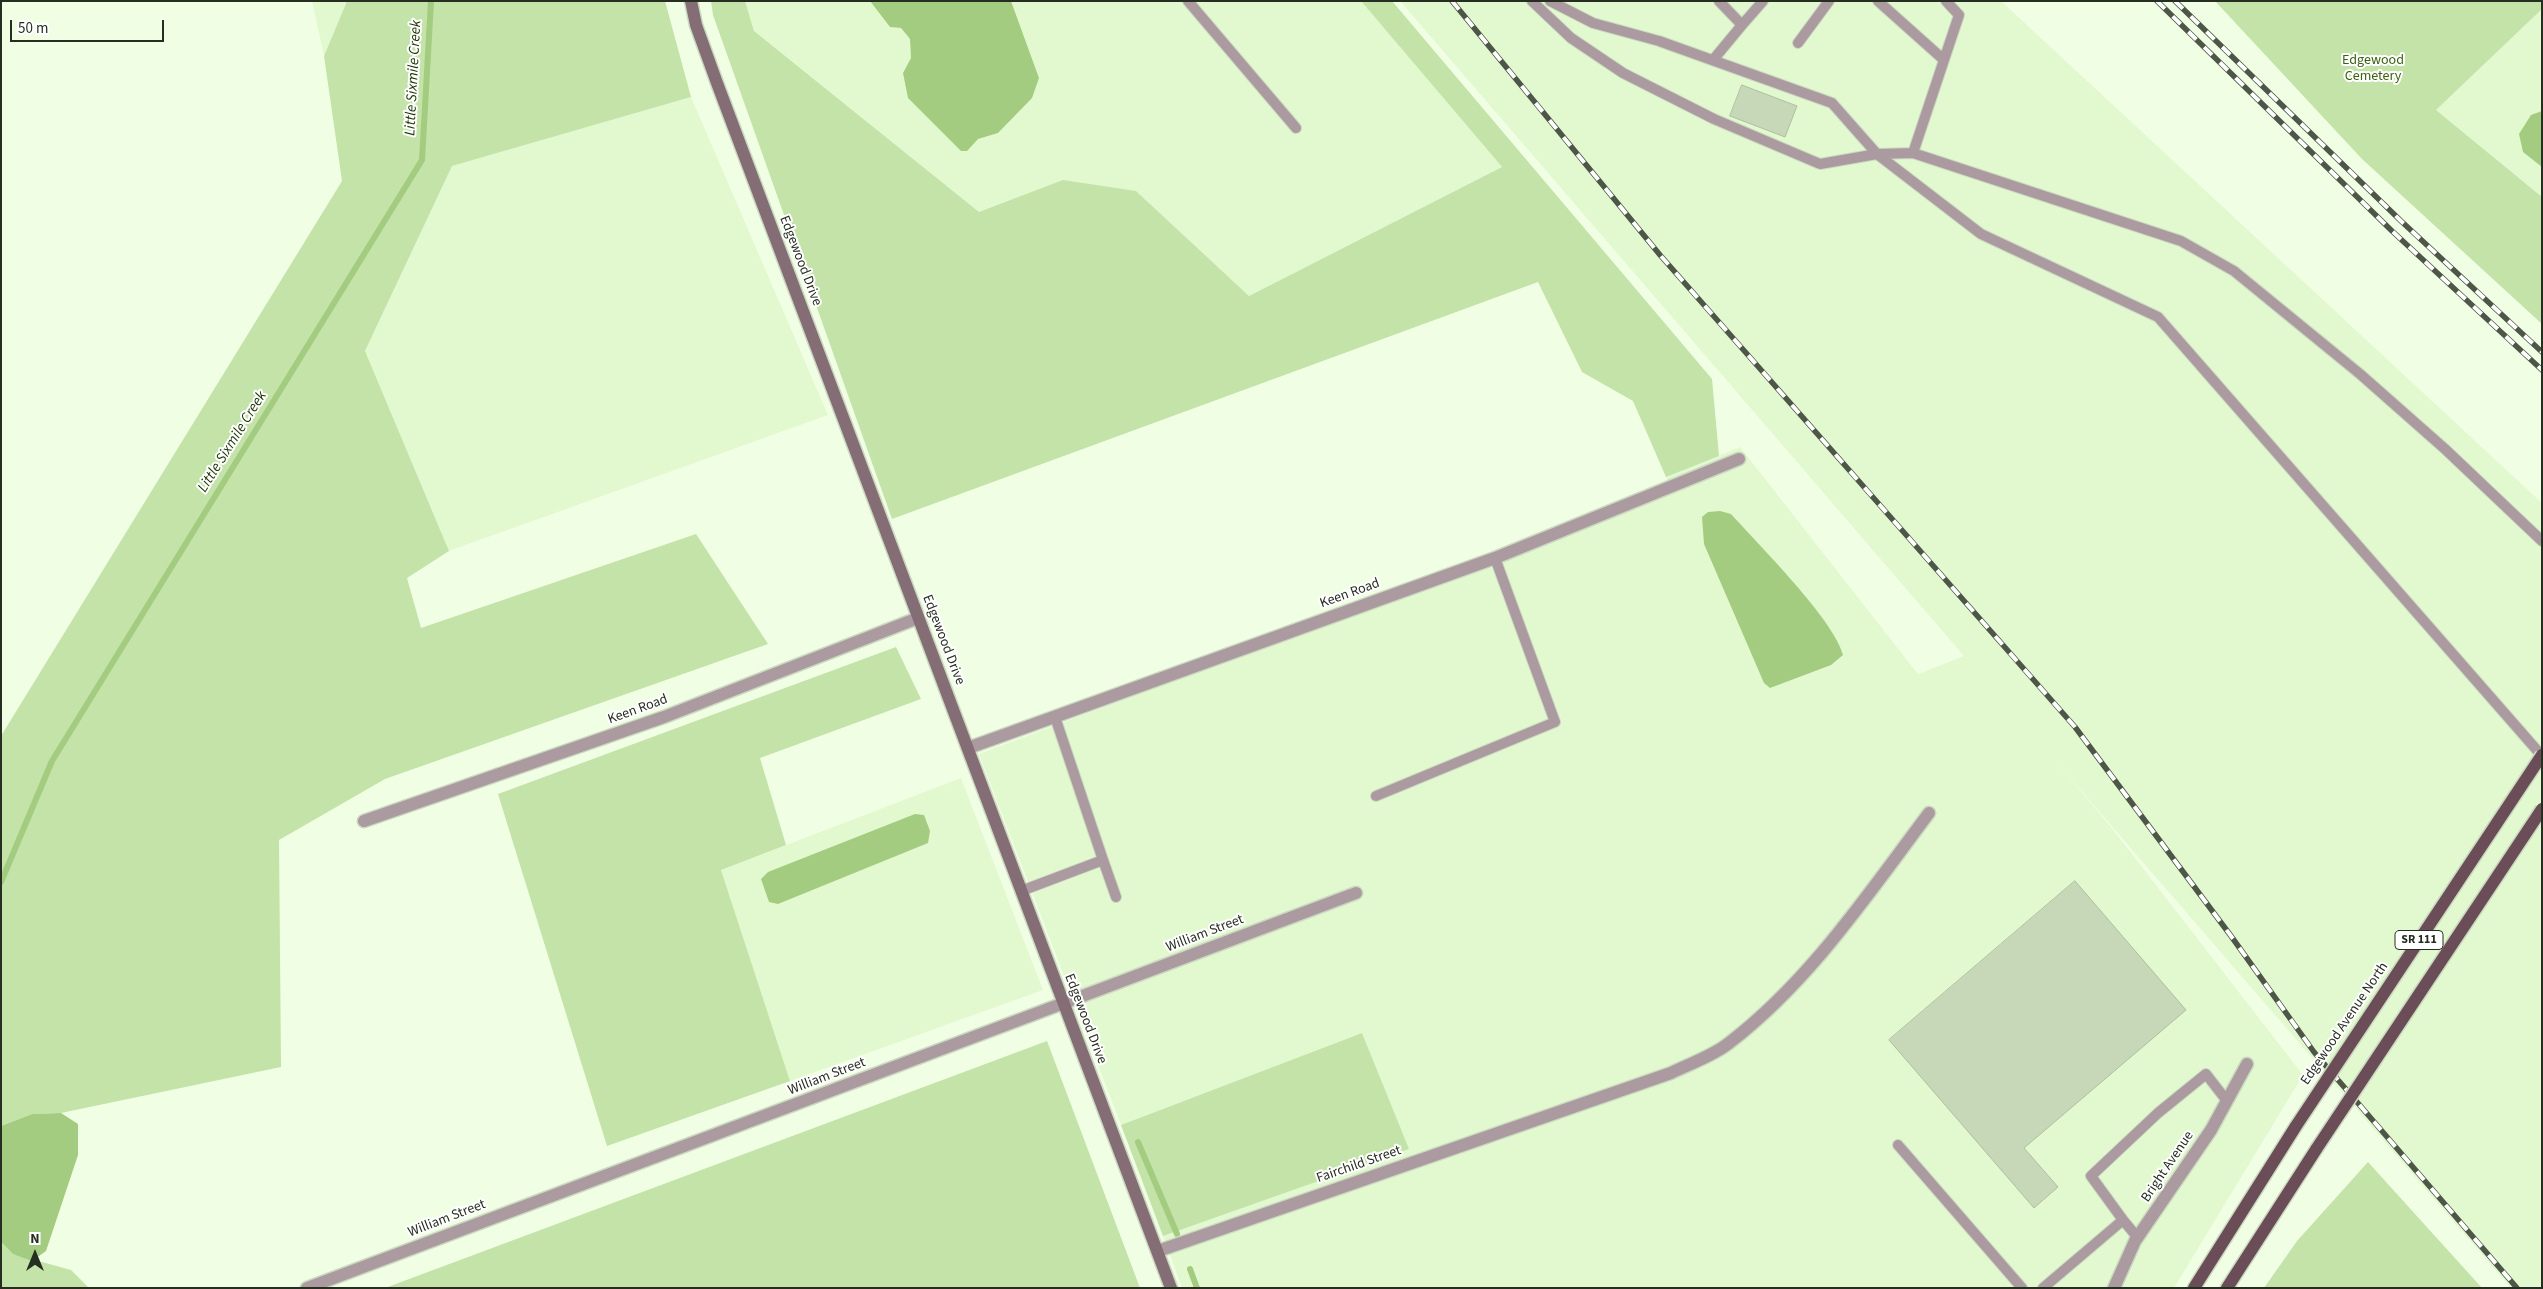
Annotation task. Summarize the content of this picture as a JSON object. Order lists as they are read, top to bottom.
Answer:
{
  "streets": {
    "main road": ["SR 111", "Edgewood Avenue North"],
    "street": [
      "Edgewood Drive",
      "Keen Road",
      "William Street",
      "Fairchild Street",
      "Bright Avenue"
    ]
  },
  "crossings": [
    ["Edgewood Drive", "Keen Road"],
    ["Edgewood Drive", "William Street"],
    ["Edgewood Drive", "Fairchild Street"]
  ],
  "water": ["Little Sixmile Creek"],
  "parks": ["Edgewood Cemetery"],
  "scale_bar": "50 m",
  "north": "top"
}
